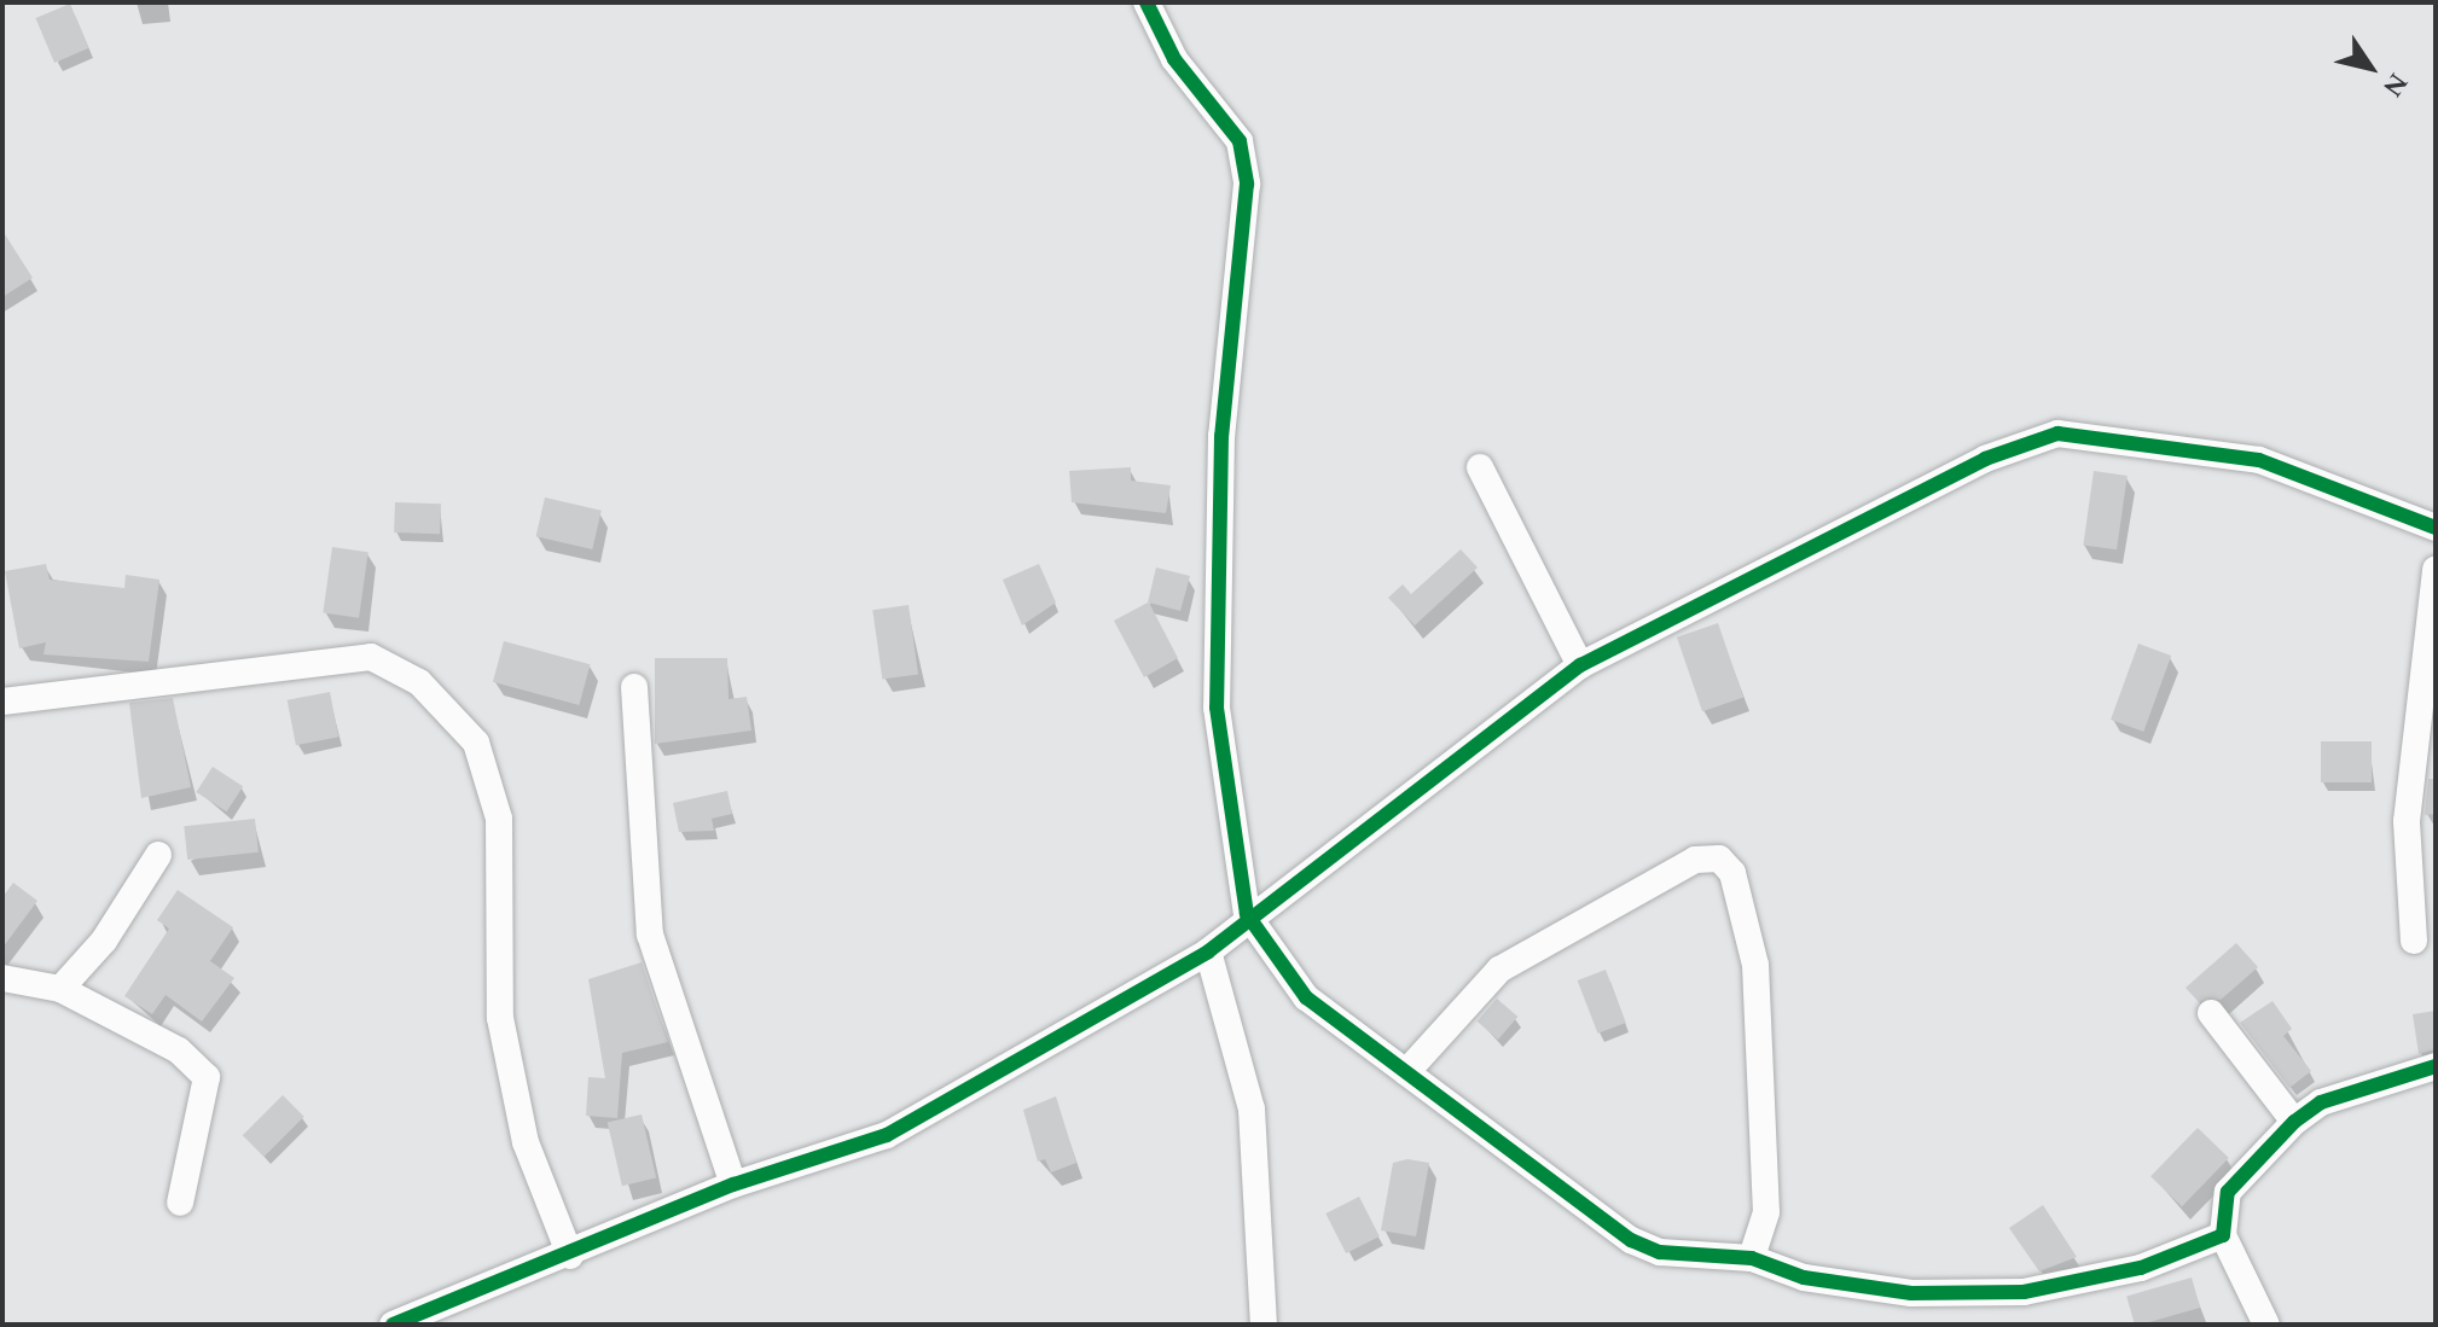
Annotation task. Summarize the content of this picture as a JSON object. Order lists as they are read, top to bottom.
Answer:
{
  "north": "bottom right"
}
